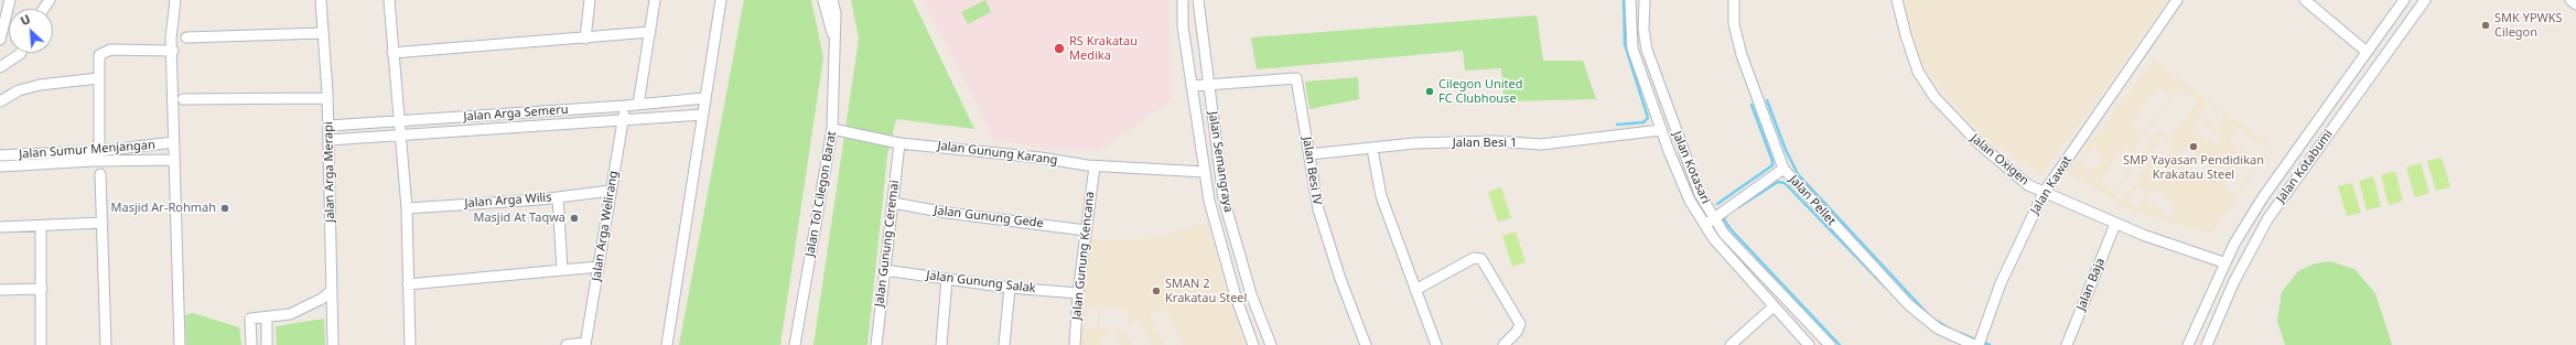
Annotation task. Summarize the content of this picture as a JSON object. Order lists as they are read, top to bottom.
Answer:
{
  "streets": {
    "street": [
      "Jalan Arga Semeru",
      "Jalan Besi 1",
      "Jalan Sumur Menjangan",
      "Jalan Gunung Karang",
      "Jalan Oxigen",
      "Jalan Semangraya",
      "Jalan Kotabumi",
      "Jalan Kotasari",
      "Jalan Besi IV",
      "Jalan Arga Merapi",
      "Jalan Kawat",
      "Jalan Tol Cilegon Barat",
      "Jalan Arga Wilis",
      "Jalan Pellet",
      "Jalan Gunung Gede",
      "Jalan Arga Welirang",
      "Jalan Gunung Ceremai",
      "Jalan Gunung Kencana",
      "Jalan Gunung Salak",
      "Jalan Baja"
    ]
  },
  "crossings": [
    ["Jalan Arga Semeru", "Jalan Arga Merapi"],
    ["Jalan Arga Semeru", "Jalan Arga Welirang"],
    ["Jalan Besi 1", "Jalan Kotasari"],
    ["Jalan Besi 1", "Jalan Besi IV"],
    ["Jalan Gunung Karang", "Jalan Semangraya"],
    ["Jalan Gunung Karang", "Jalan Tol Cilegon Barat"],
    ["Jalan Gunung Karang", "Jalan Gunung Ceremai"],
    ["Jalan Gunung Karang", "Jalan Gunung Kencana"],
    ["Jalan Oxigen", "Jalan Kotabumi"],
    ["Jalan Oxigen", "Jalan Kawat"],
    ["Jalan Oxigen", "Jalan Baja"],
    ["Jalan Semangraya", "Jalan Besi IV"],
    ["Jalan Kawat", "Jalan Pellet"],
    ["Jalan Arga Wilis", "Jalan Arga Welirang"],
    ["Jalan Gunung Gede", "Jalan Gunung Ceremai"],
    ["Jalan Gunung Gede", "Jalan Gunung Kencana"],
    ["Jalan Gunung Ceremai", "Jalan Gunung Salak"],
    ["Jalan Gunung Kencana", "Jalan Gunung Salak"]
  ],
  "places": [
    "SMK YPWKS Cilegon",
    "RS Krakatau Medika",
    "Cilegon United FC Clubhouse",
    "SMP Yayasan Pendidikan Krakatau Steel",
    "Masjid Ar-Rohmah",
    "Masjid At Taqwa",
    "SMAN 2 Krakatau Steel"
  ],
  "north": "top left"
}
